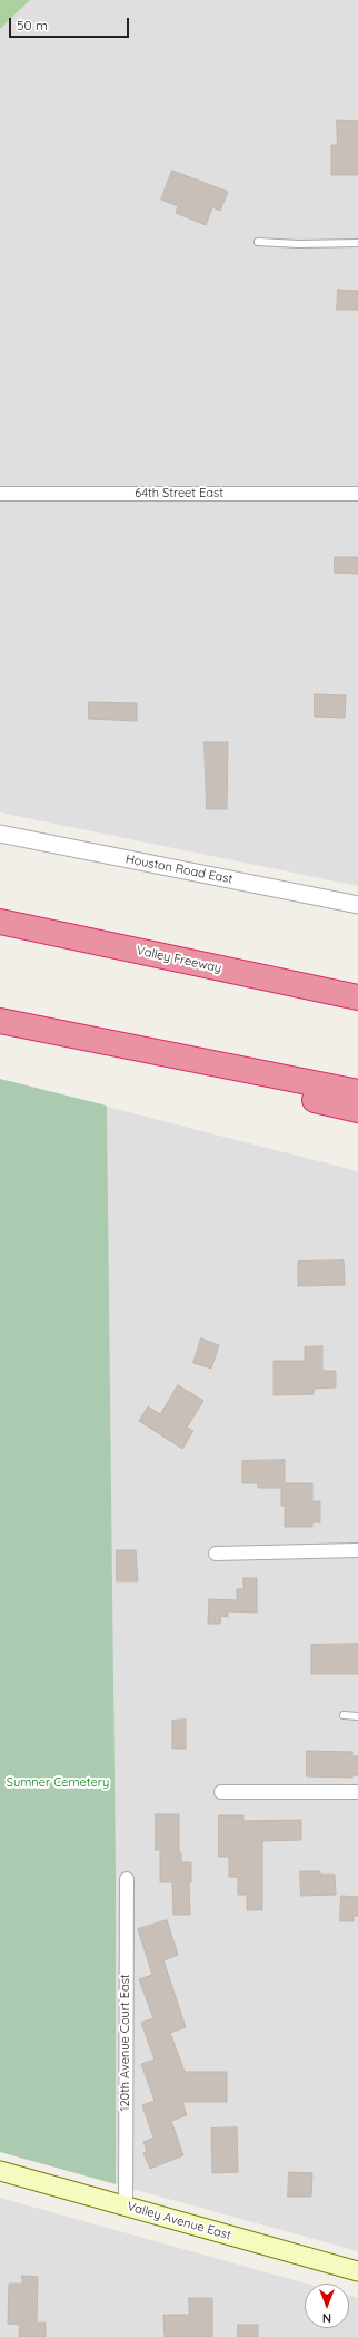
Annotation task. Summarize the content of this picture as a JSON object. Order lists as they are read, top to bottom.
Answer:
{
  "streets": {
    "highway": ["Valley Freeway"],
    "main road": ["Valley Avenue East"],
    "street": ["64th Street East", "Houston Road East", "120th Avenue Court East"]
  },
  "crossings": [
    ["120th Avenue Court East", "Valley Avenue East"]
  ],
  "parks": ["Sumner Cemetery"],
  "scale_bar": "50 m",
  "north": "bottom"
}
